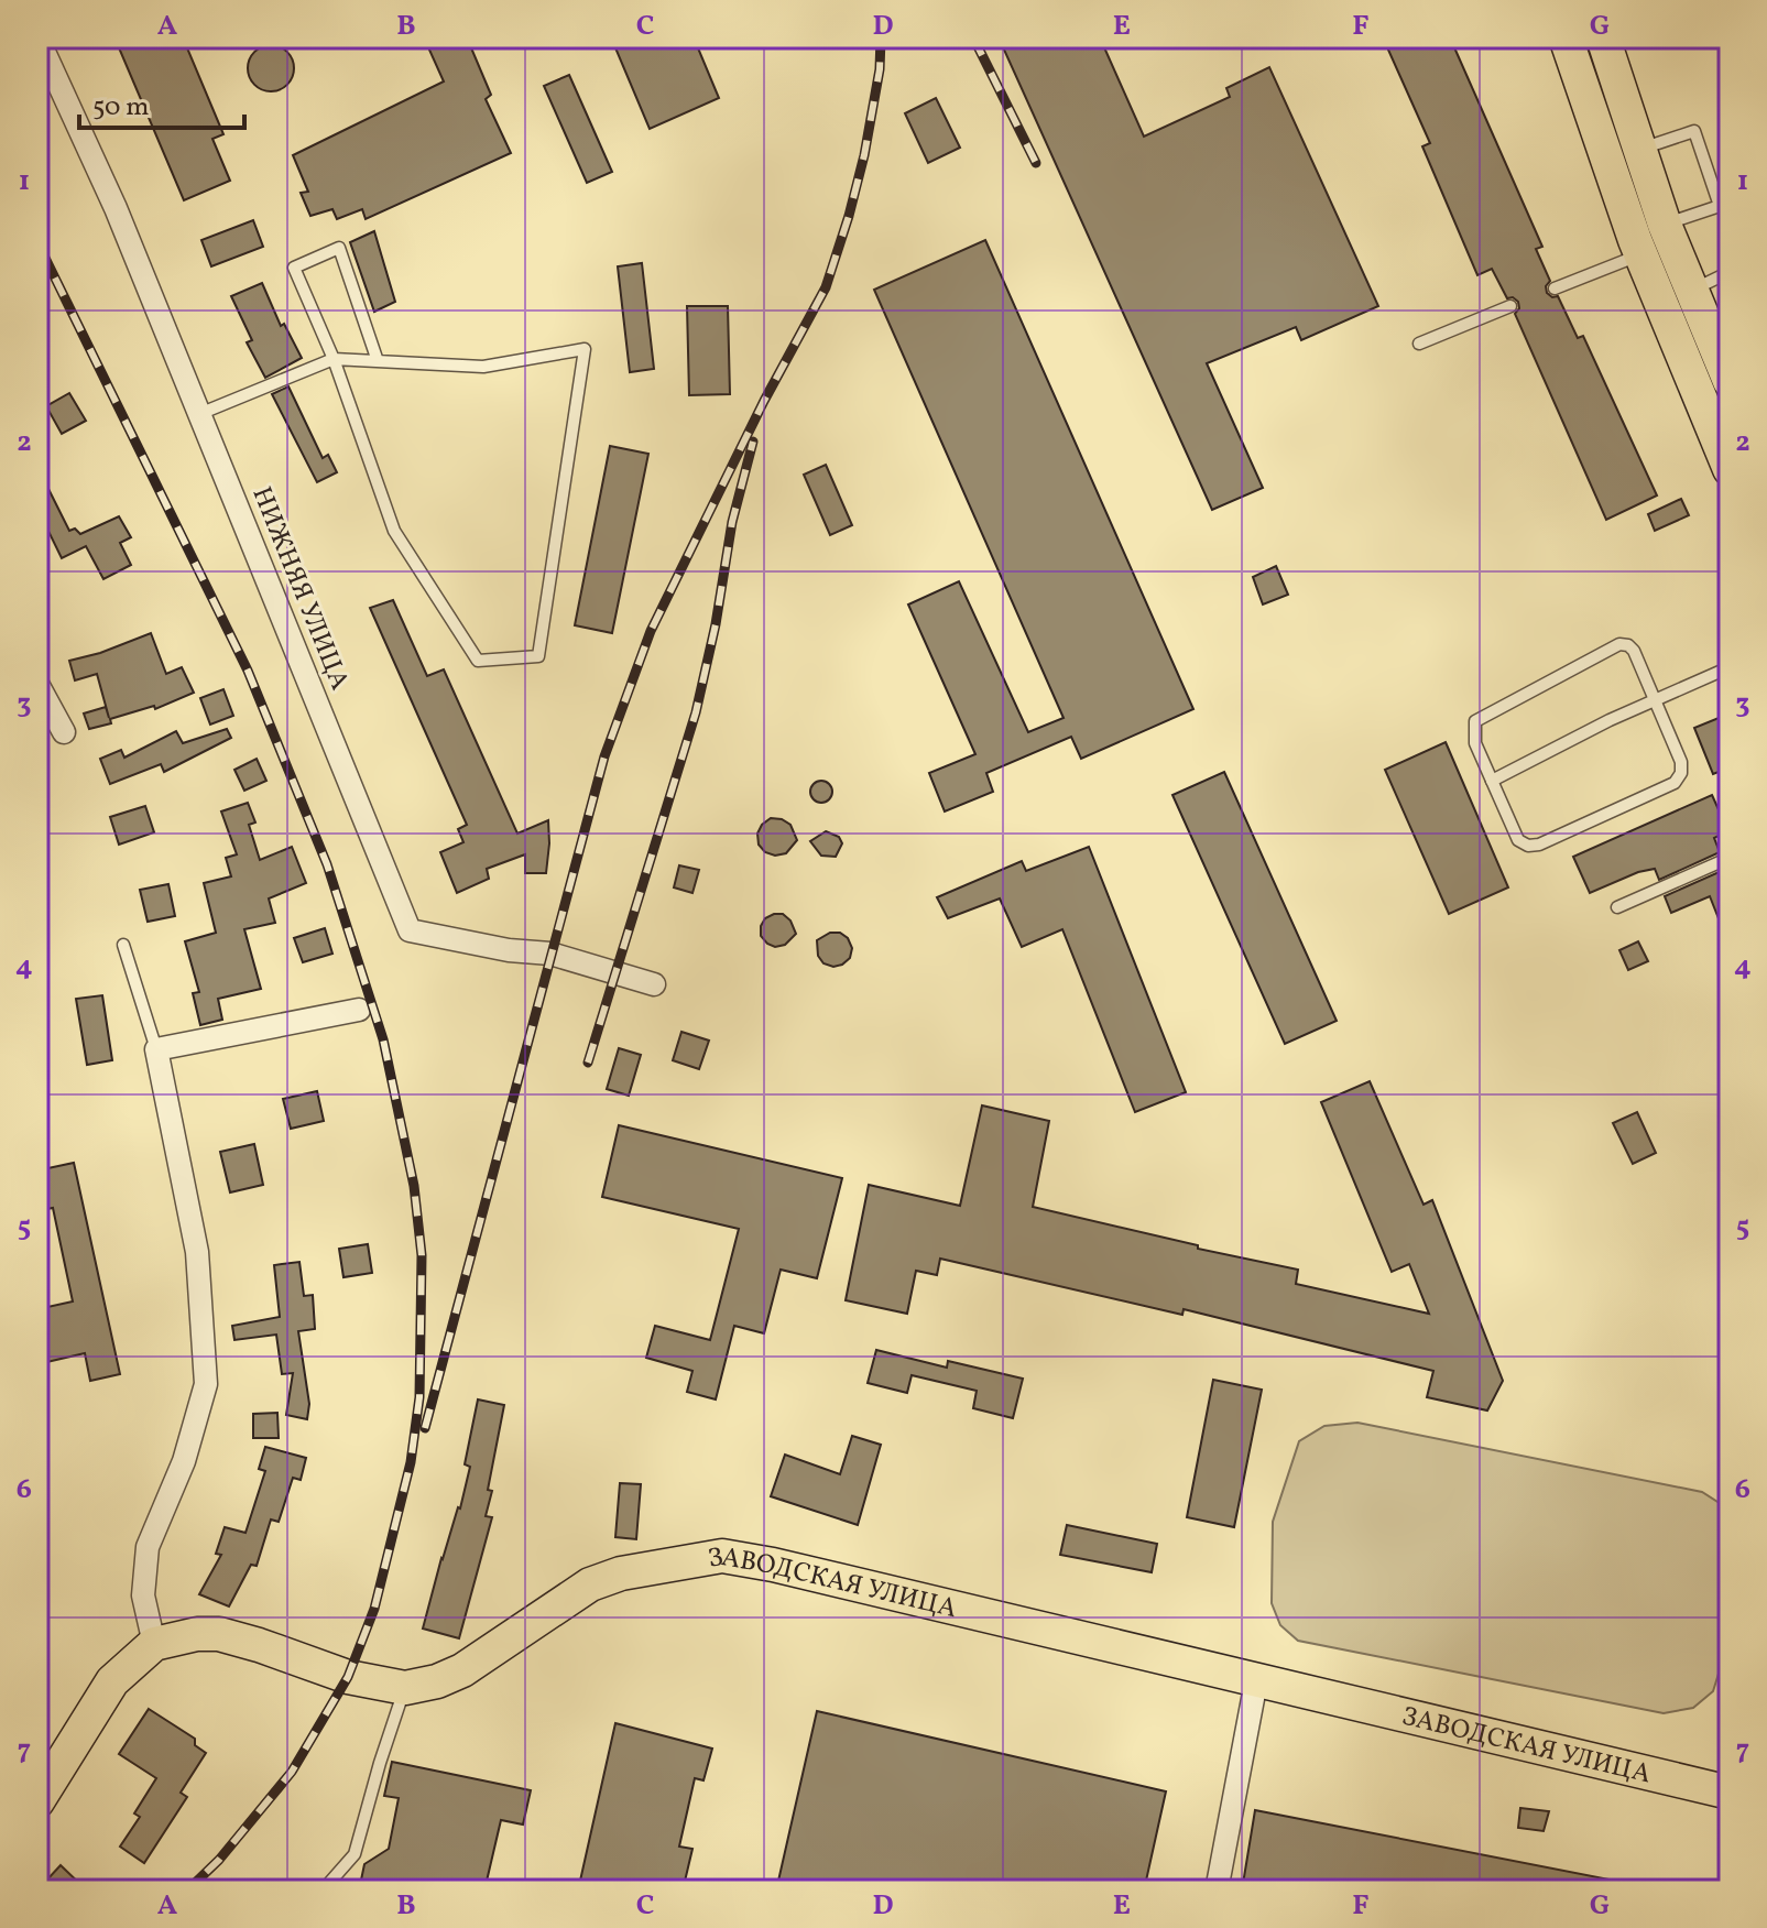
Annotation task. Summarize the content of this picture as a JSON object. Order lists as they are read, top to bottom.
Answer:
{
  "streets": {
    "main road": ["ЗАВОДСКАЯ УЛИЦА"],
    "street": ["НИЖНЯЯ УЛИЦА"]
  },
  "scale_bar": "50 m",
  "grid": {
    "columns": [
      "A",
      "B",
      "C",
      "D",
      "E",
      "F",
      "G"
    ],
    "rows": [
      "1",
      "2",
      "3",
      "4",
      "5",
      "6",
      "7"
    ]
  }
}
